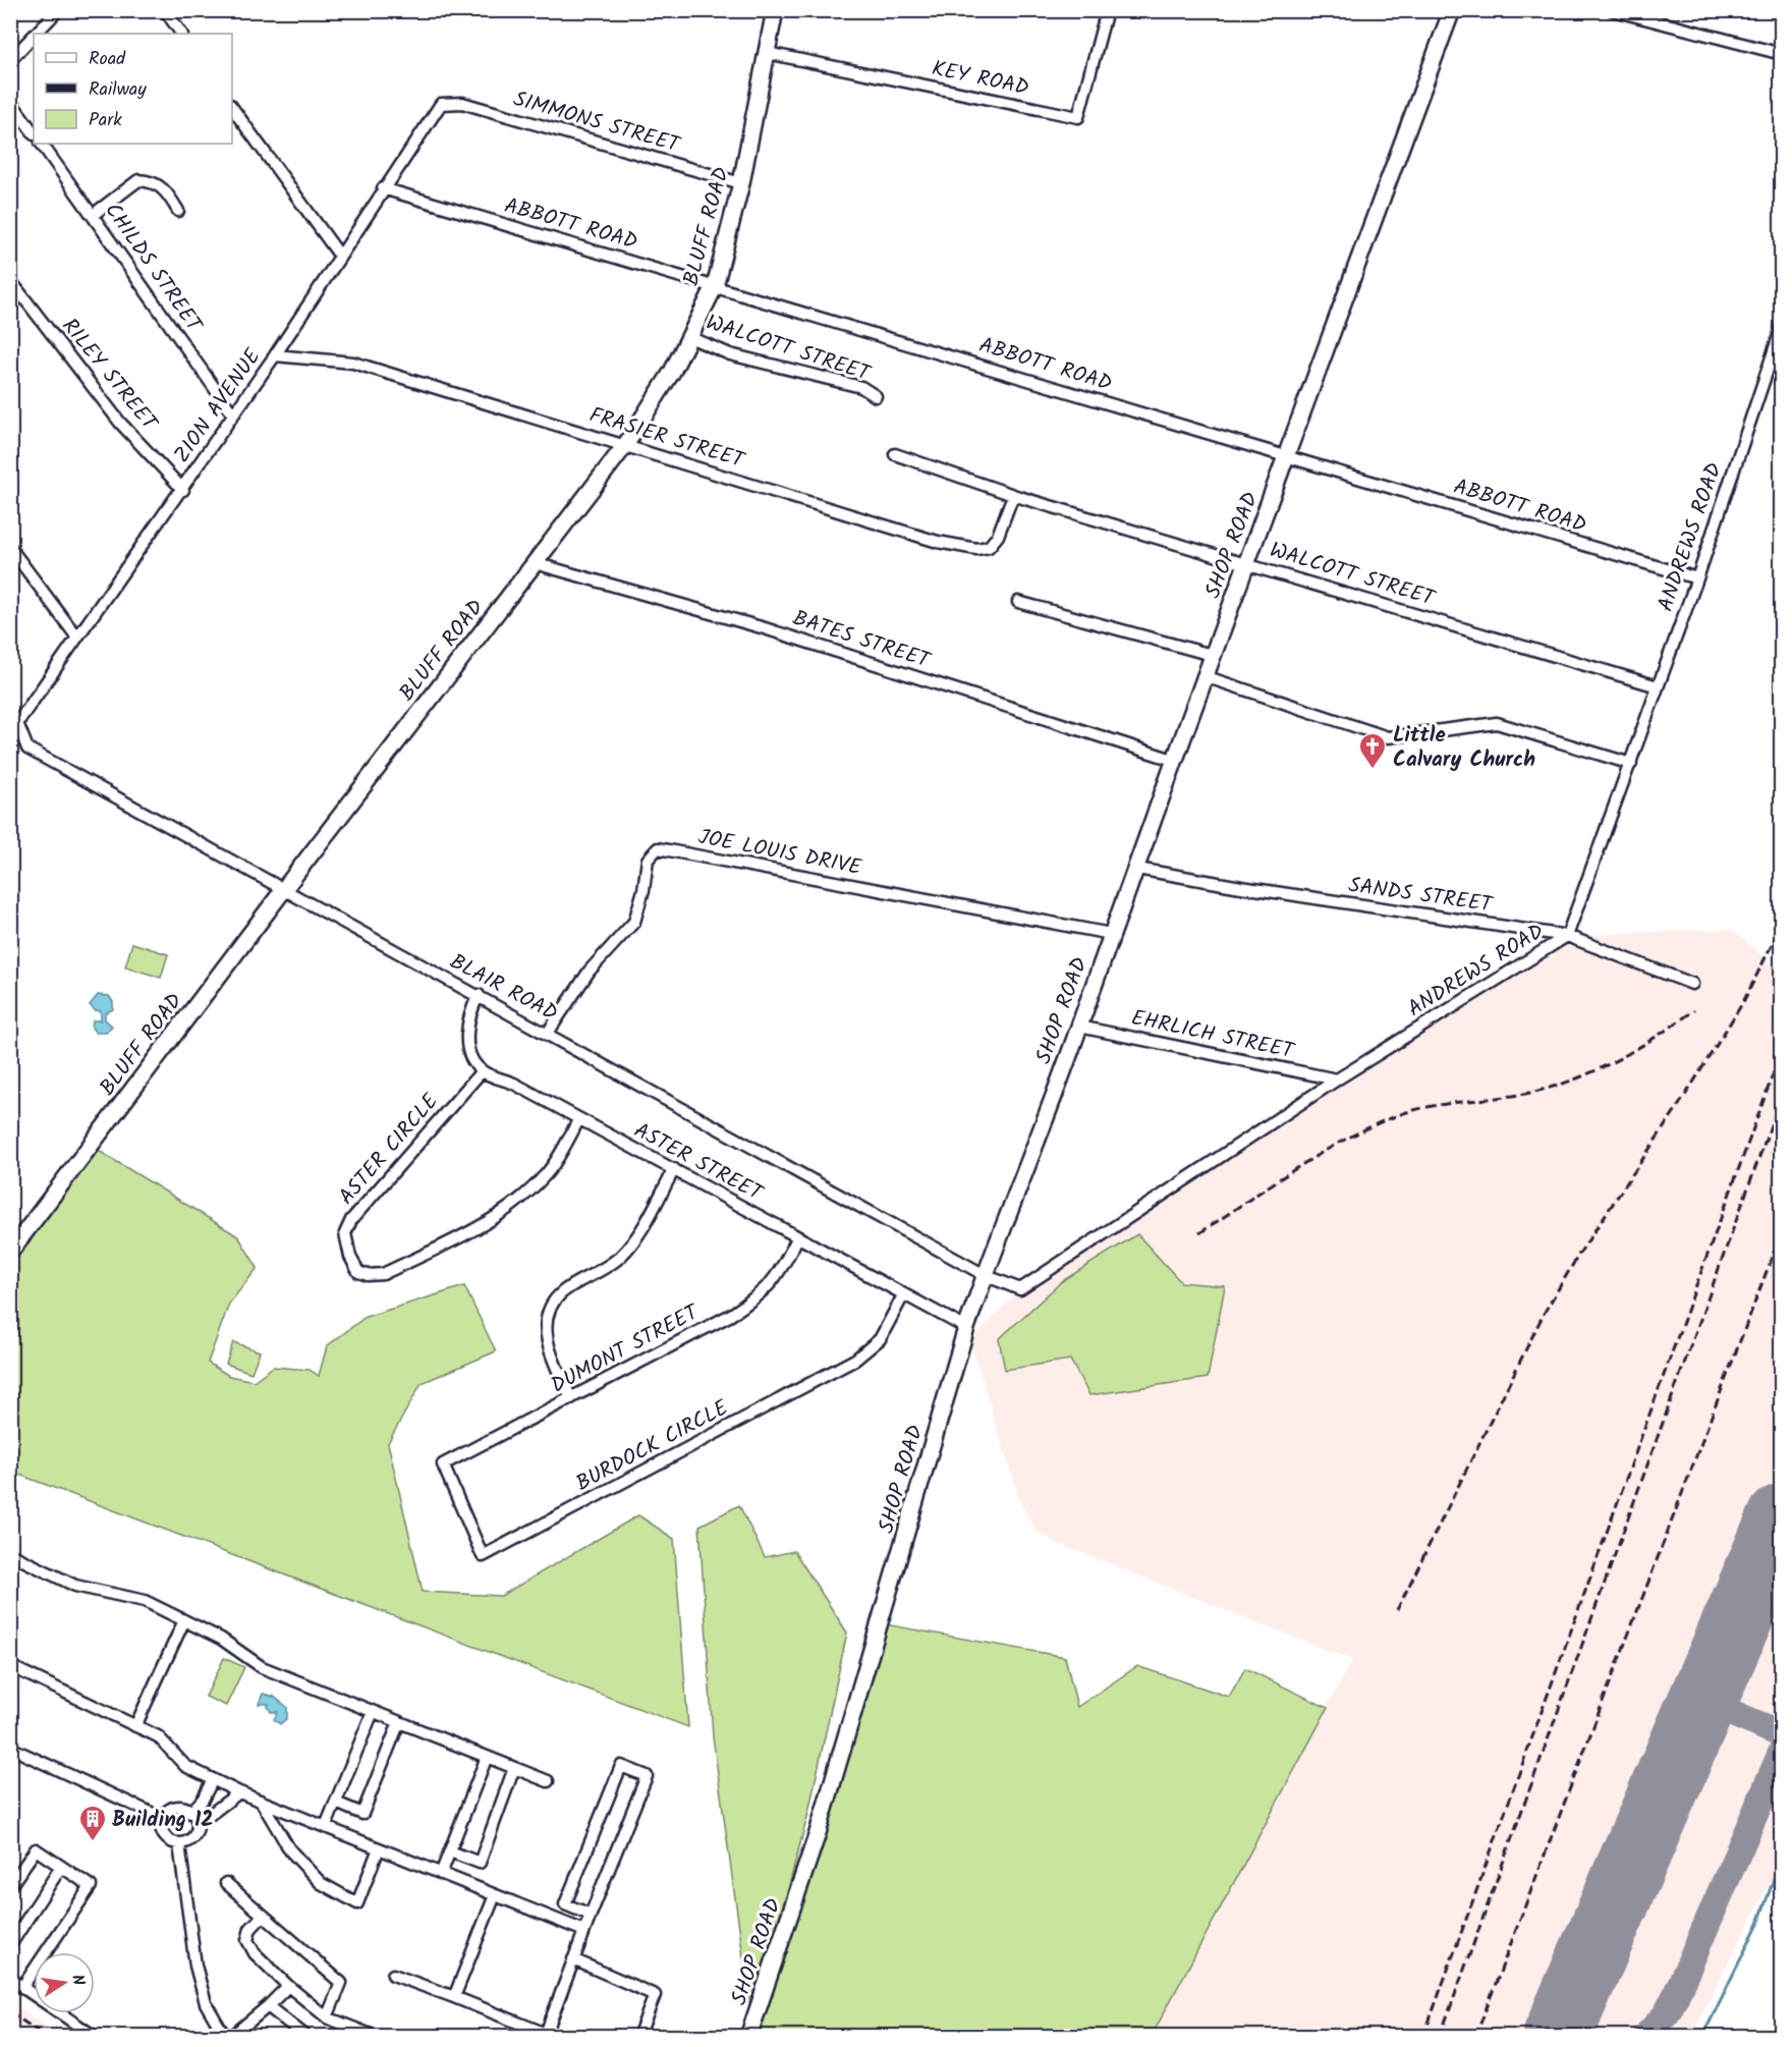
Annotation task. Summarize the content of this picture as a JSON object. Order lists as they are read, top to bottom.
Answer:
{
  "streets": {
    "street": [
      "KEY ROAD",
      "SIMMONS STREET",
      "ABBOTT ROAD",
      "BLUFF ROAD",
      "CHILDS STREET",
      "WALCOTT STREET",
      "RILEY STREET",
      "ZION AVENUE",
      "FRASIER STREET",
      "ANDREWS ROAD",
      "SHOP ROAD",
      "BATES STREET",
      "JOE LOUIS DRIVE",
      "SANDS STREET",
      "BLAIR ROAD",
      "EHRLICH STREET",
      "ASTER CIRCLE",
      "ASTER STREET",
      "DUMONT STREET",
      "BURDOCK CIRCLE"
    ]
  },
  "crossings": [
    ["KEY ROAD", "BLUFF ROAD"],
    ["SIMMONS STREET", "BLUFF ROAD"],
    ["SIMMONS STREET", "ZION AVENUE"],
    ["ABBOTT ROAD", "BLUFF ROAD"],
    ["ABBOTT ROAD", "ZION AVENUE"],
    ["ABBOTT ROAD", "ANDREWS ROAD"],
    ["ABBOTT ROAD", "SHOP ROAD"],
    ["BLUFF ROAD", "WALCOTT STREET"],
    ["BLUFF ROAD", "FRASIER STREET"],
    ["BLUFF ROAD", "BATES STREET"],
    ["BLUFF ROAD", "BLAIR ROAD"],
    ["CHILDS STREET", "ZION AVENUE"],
    ["WALCOTT STREET", "FRASIER STREET"],
    ["WALCOTT STREET", "ANDREWS ROAD"],
    ["WALCOTT STREET", "SHOP ROAD"],
    ["RILEY STREET", "ZION AVENUE"],
    ["ZION AVENUE", "FRASIER STREET"],
    ["ZION AVENUE", "BLAIR ROAD"],
    ["ANDREWS ROAD", "SHOP ROAD"],
    ["ANDREWS ROAD", "SANDS STREET"],
    ["ANDREWS ROAD", "BLAIR ROAD"],
    ["ANDREWS ROAD", "EHRLICH STREET"],
    ["SHOP ROAD", "BATES STREET"],
    ["SHOP ROAD", "JOE LOUIS DRIVE"],
    ["SHOP ROAD", "SANDS STREET"],
    ["SHOP ROAD", "BLAIR ROAD"],
    ["SHOP ROAD", "EHRLICH STREET"],
    ["SHOP ROAD", "ASTER STREET"],
    ["JOE LOUIS DRIVE", "BLAIR ROAD"],
    ["ASTER CIRCLE", "ASTER STREET"],
    ["ASTER STREET", "DUMONT STREET"],
    ["ASTER STREET", "BURDOCK CIRCLE"],
    ["DUMONT STREET", "BURDOCK CIRCLE"]
  ],
  "places": {
    "church": ["Little Calvary Church"],
    "building": ["Building 12"]
  },
  "legend": ["Road", "Railway", "Park"],
  "north": "right"
}
